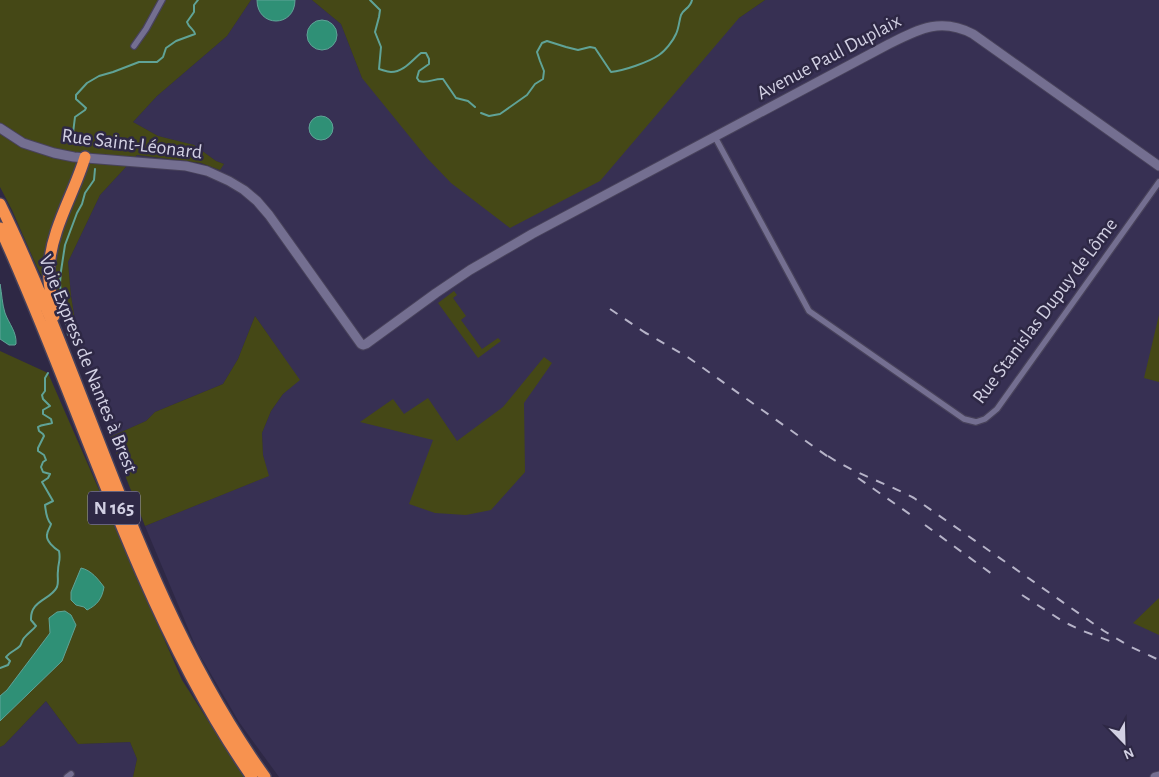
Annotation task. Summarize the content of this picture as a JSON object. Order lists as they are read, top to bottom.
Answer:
{
  "streets": {
    "highway": ["Voie Express de Nantes à Brest", "N 165"],
    "main road": ["Avenue Paul Duplaix", "Rue Saint-Léonard"],
    "street": ["Rue Stanislas Dupuy de Lôme"]
  },
  "crossings": [
    ["Avenue Paul Duplaix", "Rue Saint-Léonard"],
    ["Avenue Paul Duplaix", "Rue Stanislas Dupuy de Lôme"]
  ],
  "north": "bottom right"
}
